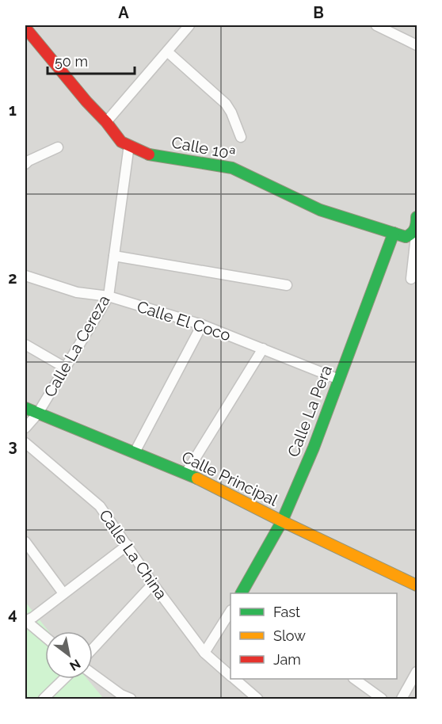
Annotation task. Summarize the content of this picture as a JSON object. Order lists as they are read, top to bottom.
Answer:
{
  "streets": {
    "street": [
      "Calle 10ª",
      "Calle El Coco",
      "Calle La Cereza",
      "Calle La Pera",
      "Calle Principal",
      "Calle La China"
    ]
  },
  "crossings": [
    ["Calle 10ª", "Calle La Cereza"],
    ["Calle 10ª", "Calle La Pera"],
    ["Calle El Coco", "Calle La Cereza"],
    ["Calle El Coco", "Calle La Pera"],
    ["Calle La Cereza", "Calle Principal"],
    ["Calle La Pera", "Calle Principal"]
  ],
  "legend": ["Fast", "Slow", "Jam"],
  "scale_bar": "50 m",
  "north": "bottom right",
  "grid": {
    "columns": ["A", "B"],
    "rows": [
      "1",
      "2",
      "3",
      "4"
    ]
  }
}
